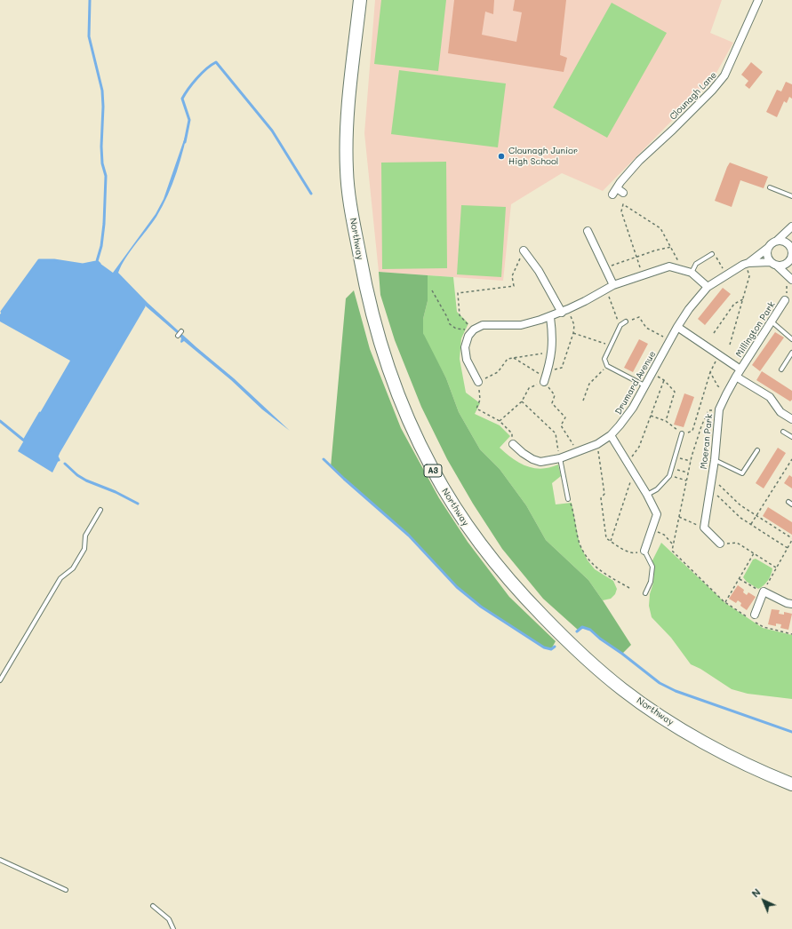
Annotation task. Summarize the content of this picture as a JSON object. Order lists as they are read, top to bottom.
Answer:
{
  "streets": {
    "highway": ["Northway", "A3"],
    "street": [
      "Clounagh Lane",
      "Millington Park",
      "Drumard Avenue",
      "Moeran Park"
    ]
  },
  "crossings": [
    ["Millington Park", "Moeran Park"]
  ],
  "places": ["Clounagh Junior High School"],
  "north": "top left"
}
